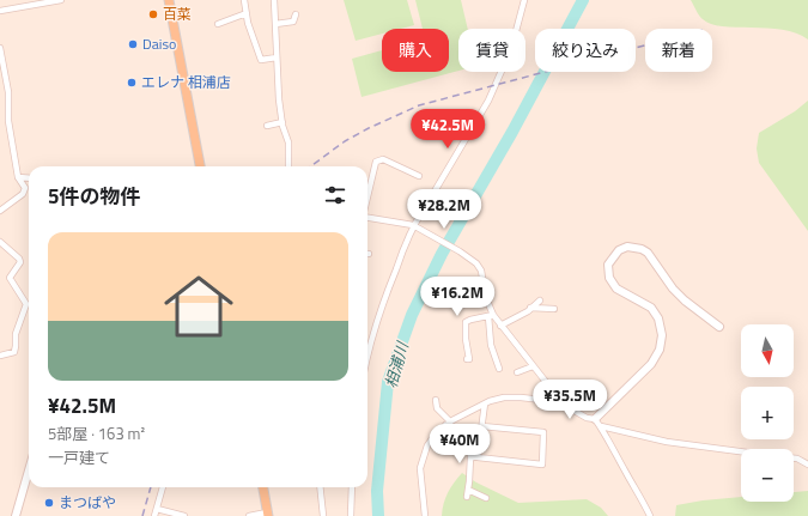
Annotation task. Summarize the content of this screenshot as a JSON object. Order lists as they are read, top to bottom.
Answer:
{
  "water": ["相浦川"],
  "places": [
    "百菜",
    "Daiso",
    "エレナ 相浦店",
    "まつばや"
  ],
  "north": "bottom",
  "page": {
    "chip": [
      "購入",
      "賃貸",
      "絞り込み",
      "新着"
    ],
    "price": [
      "¥42.5M",
      "¥28.2M",
      "¥16.2M",
      "¥35.5M",
      "¥40M"
    ],
    "heading": "5件の物件",
    "list": [
      {
        "name": "¥42.5M",
        "note": "5部屋 · 163 m² · 一戸建て"
      }
    ],
    "map_buttons": ["+", "−"]
  }
}
